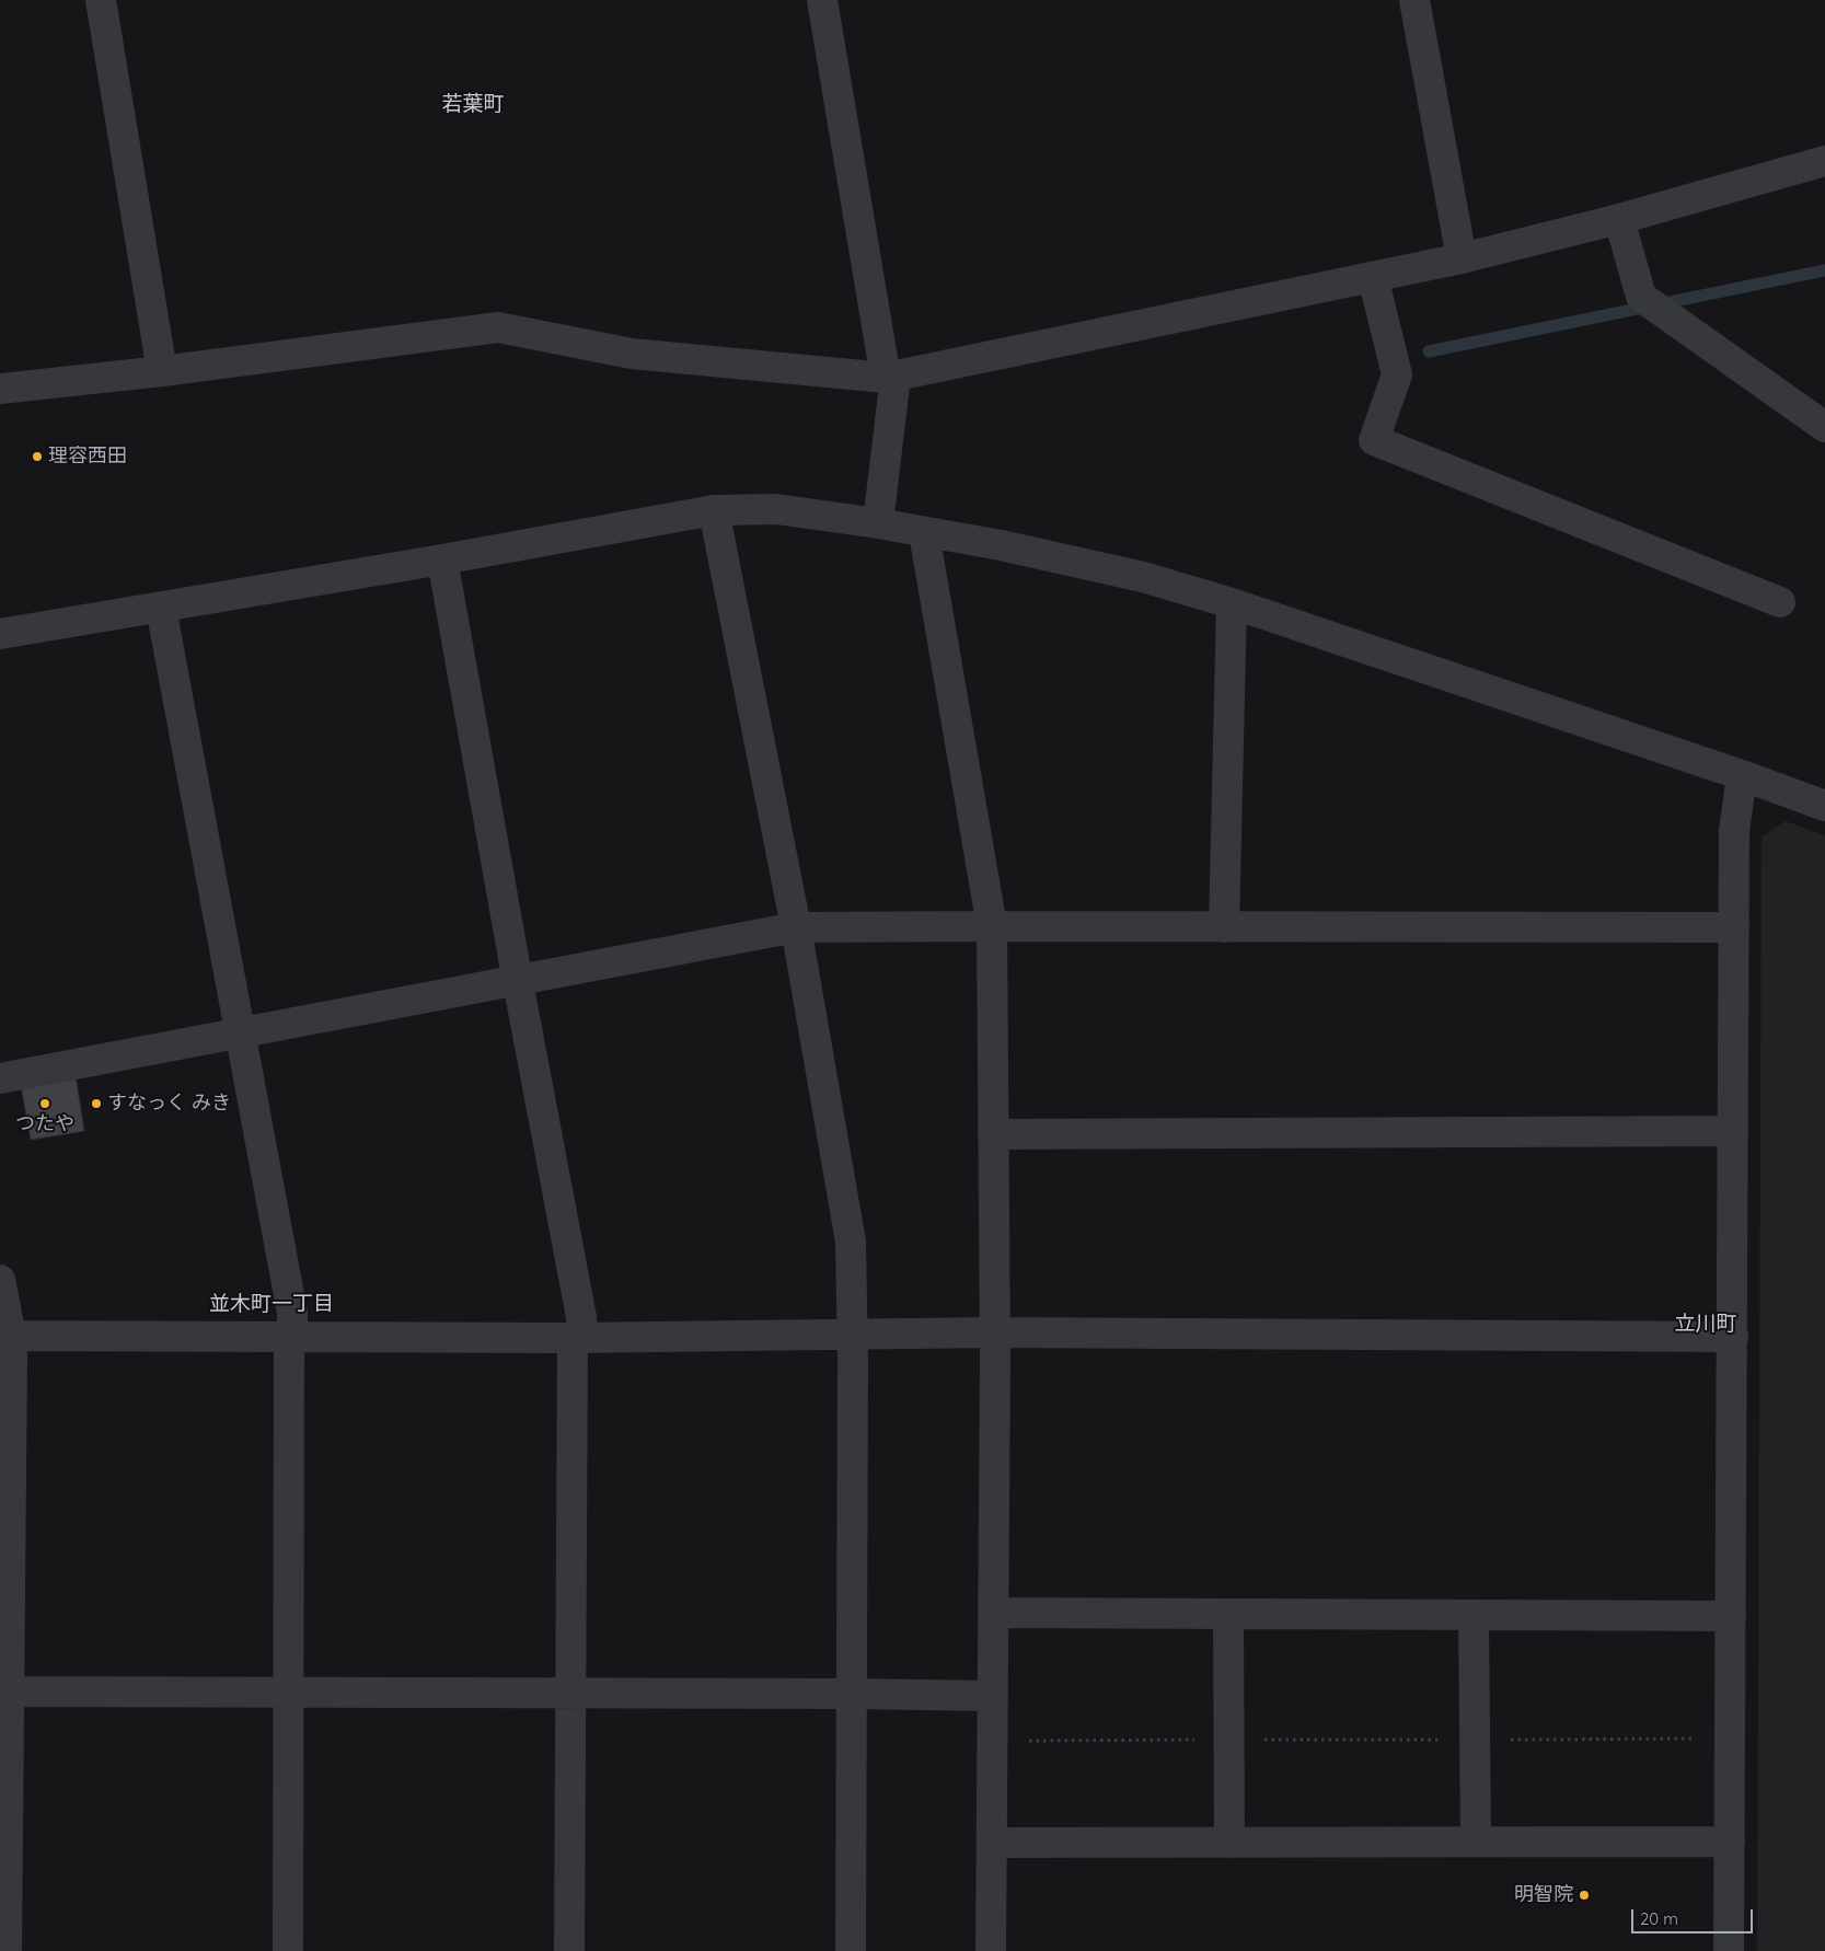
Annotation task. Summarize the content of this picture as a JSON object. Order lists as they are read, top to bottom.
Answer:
{
  "districts": ["若葉町", "並木町一丁目", "立川町"],
  "places": [
    "理容西田",
    "つたや",
    "すなっく みき",
    "明智院"
  ],
  "scale_bar": "20 m"
}
